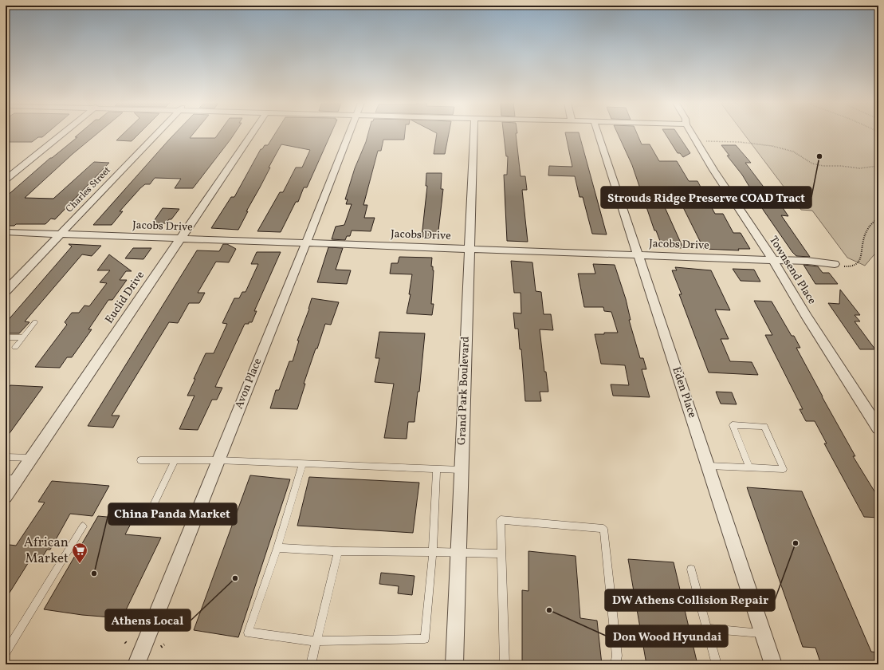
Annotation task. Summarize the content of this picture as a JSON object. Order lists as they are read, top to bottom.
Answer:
{
  "streets": {
    "street": [
      "Charles Street",
      "Jacobs Drive",
      "Townsend Place",
      "Euclid Drive",
      "Avon Place",
      "Grand Park Boulevard",
      "Eden Place"
    ]
  },
  "crossings": [
    ["Charles Street", "Jacobs Drive"],
    ["Jacobs Drive", "Townsend Place"],
    ["Jacobs Drive", "Euclid Drive"],
    ["Jacobs Drive", "Avon Place"],
    ["Jacobs Drive", "Grand Park Boulevard"],
    ["Jacobs Drive", "Eden Place"]
  ],
  "places": {
    "other": [
      "Strouds Ridge Preserve COAD Tract",
      "DW Athens Collision Repair",
      "China Panda Market",
      "Athens Local",
      "Don Wood Hyundai"
    ],
    "supermarket": ["African Market"]
  }
}
